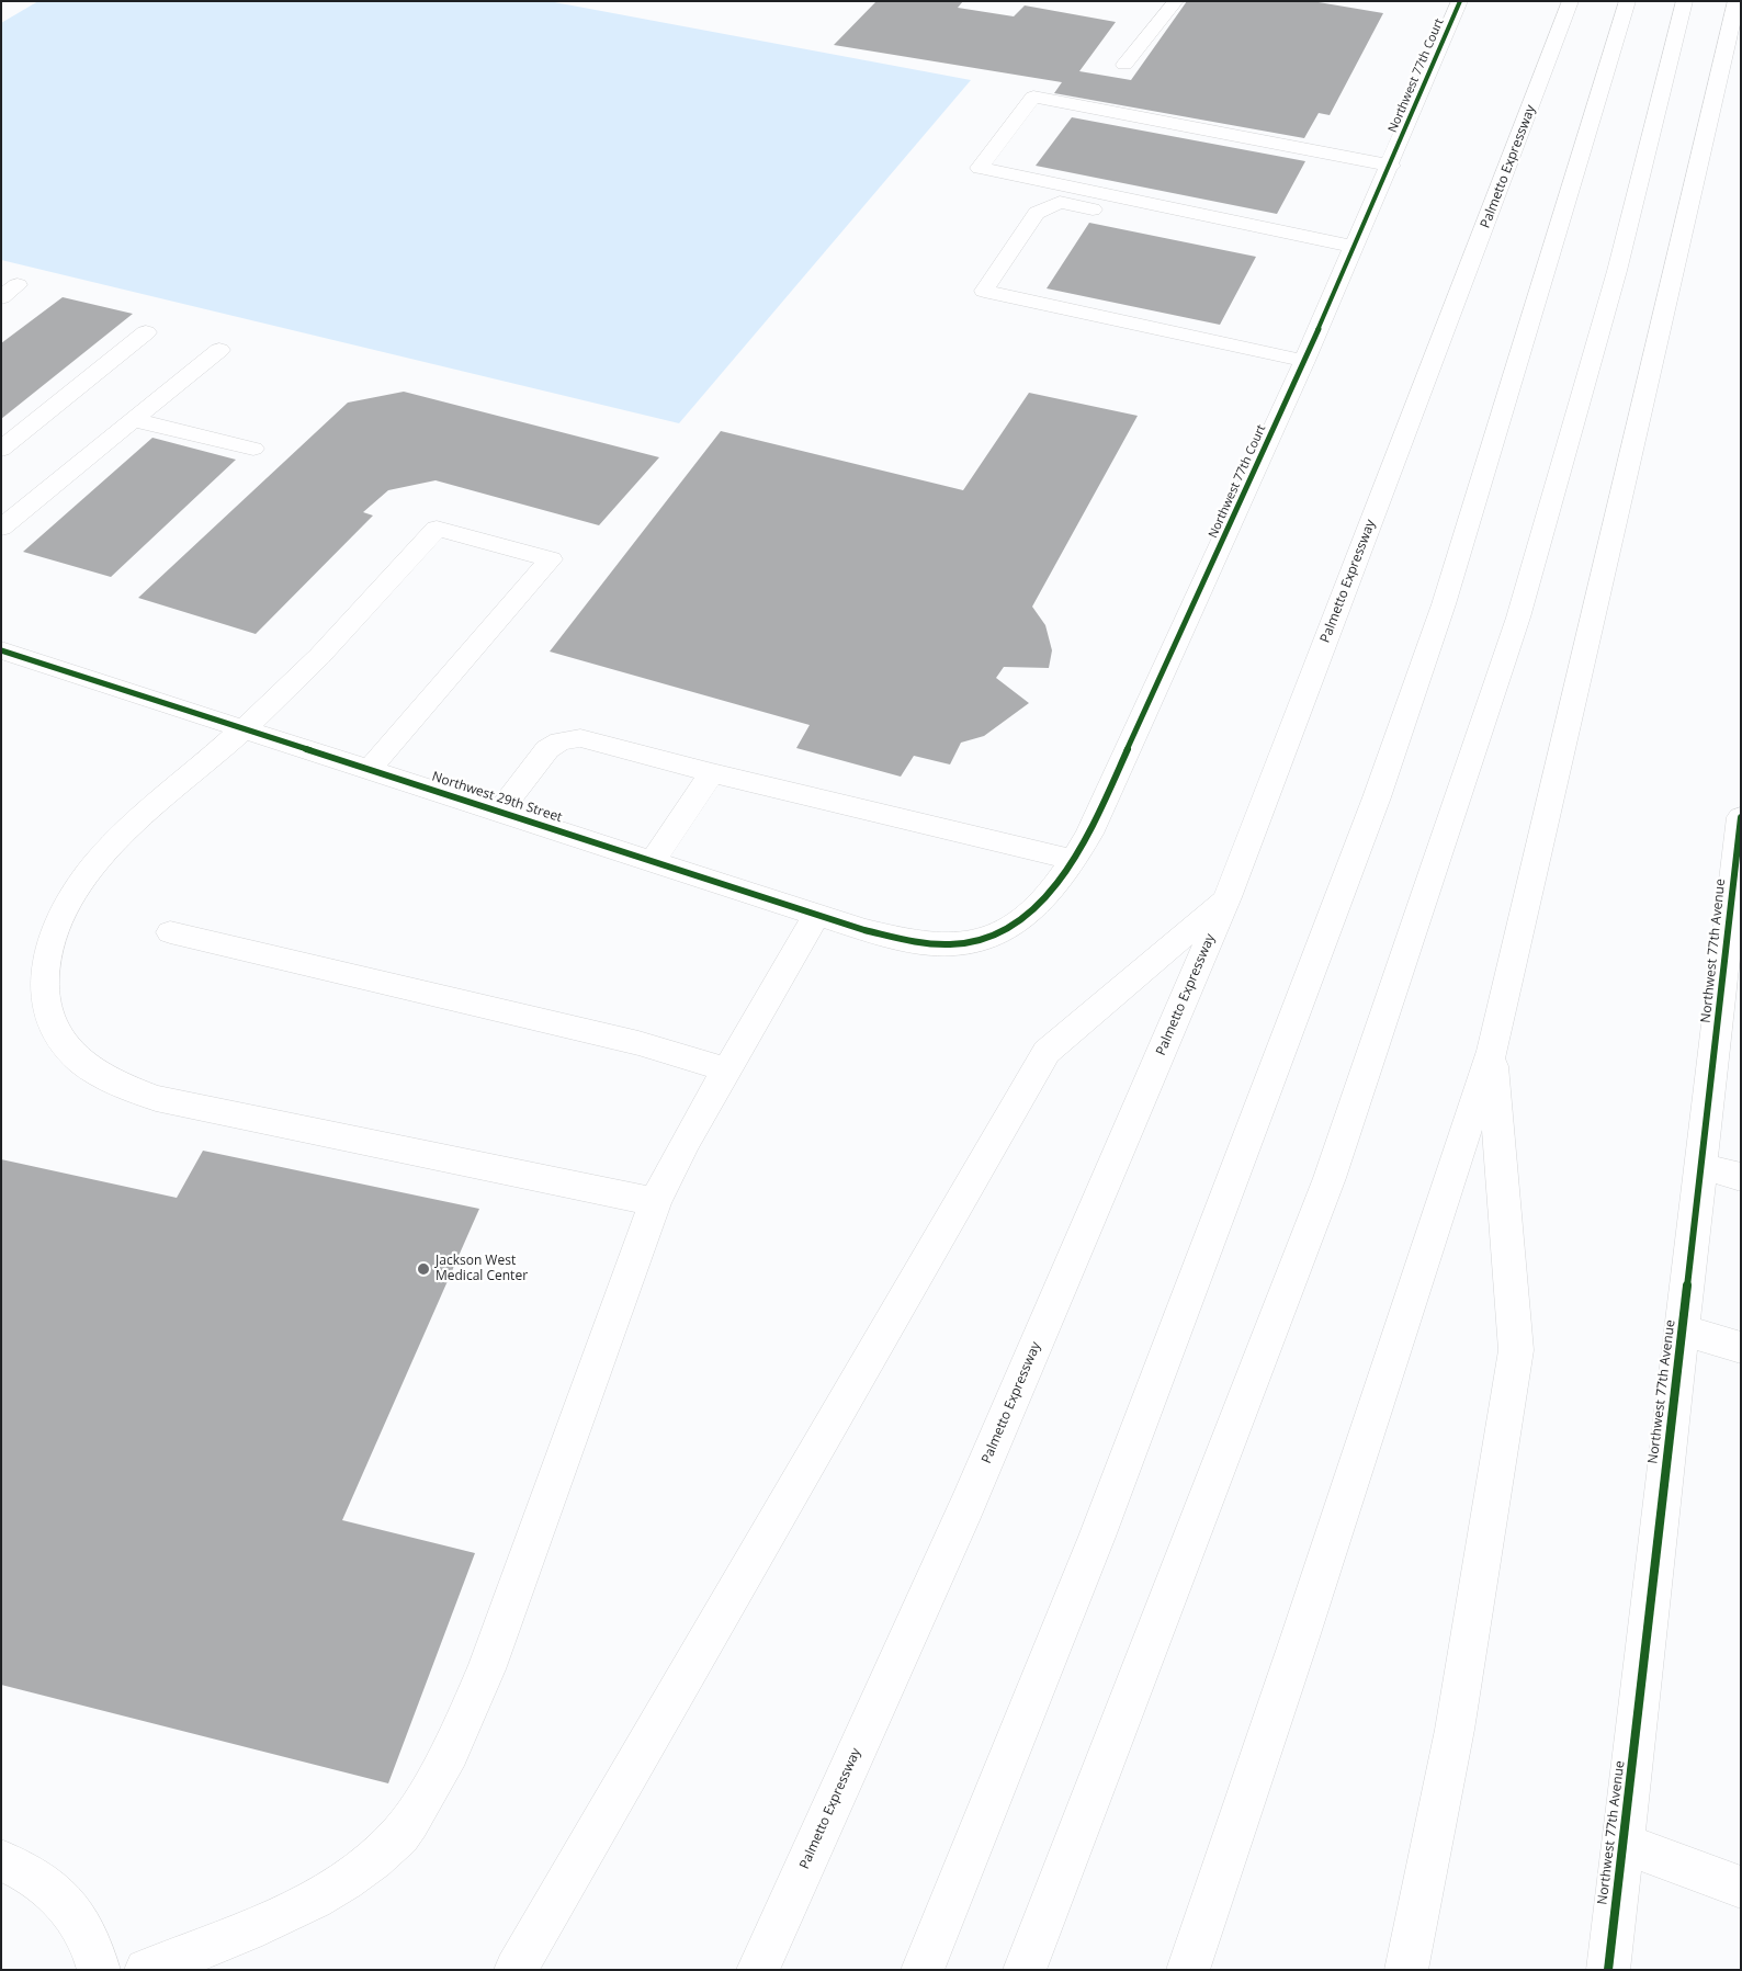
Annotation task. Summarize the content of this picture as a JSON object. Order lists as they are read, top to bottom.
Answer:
{
  "streets": {
    "main road": [
      "Northwest 77th Court",
      "Palmetto Expressway",
      "Northwest 29th Street",
      "Northwest 77th Avenue"
    ]
  },
  "crossings": [
    ["Northwest 77th Court", "Northwest 29th Street"]
  ],
  "places": ["Jackson West Medical Center"]
}
